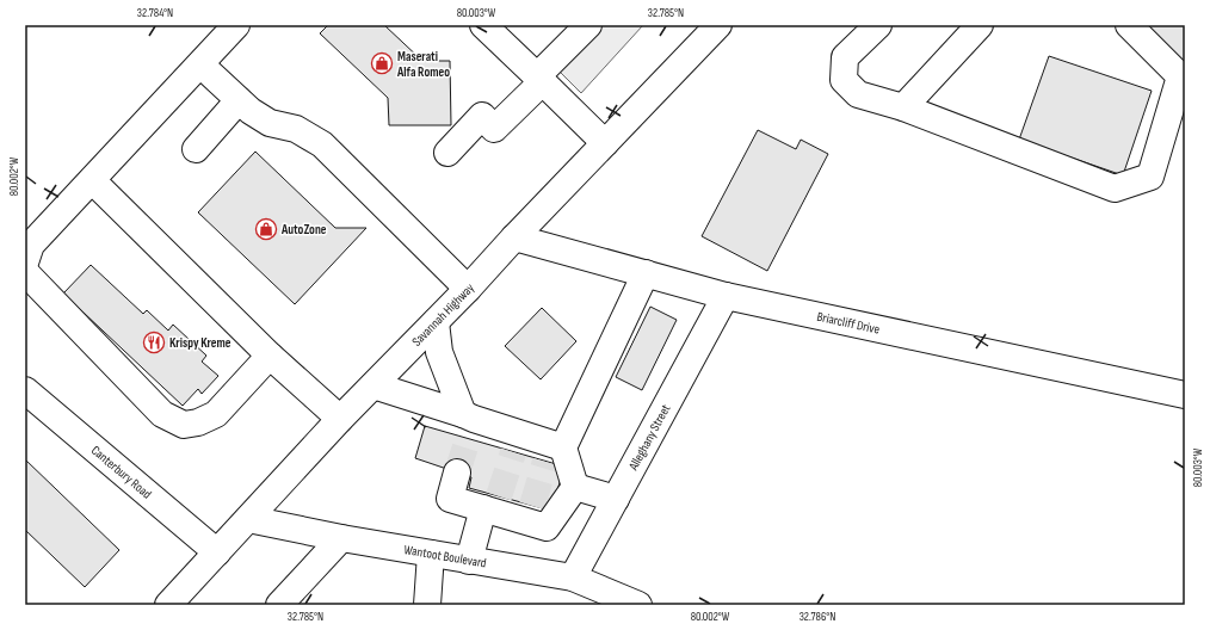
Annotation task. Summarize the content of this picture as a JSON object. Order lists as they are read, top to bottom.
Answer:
{
  "streets": {
    "main road": [
      "Savannah Highway",
      "Briarcliff Drive",
      "Alleghany Street",
      "Canterbury Road",
      "Wantoot Boulevard"
    ]
  },
  "crossings": [
    ["Savannah Highway", "Briarcliff Drive"],
    ["Savannah Highway", "Canterbury Road"],
    ["Savannah Highway", "Wantoot Boulevard"],
    ["Briarcliff Drive", "Alleghany Street"],
    ["Alleghany Street", "Wantoot Boulevard"]
  ],
  "places": {
    "shop": ["Maserati Alfa Romeo", "AutoZone"],
    "restaurant": ["Krispy Kreme"]
  },
  "coordinates": [
    "32.784°N",
    "80.003°W",
    "32.785°N",
    "80.002°W",
    "32.786°N"
  ]
}
